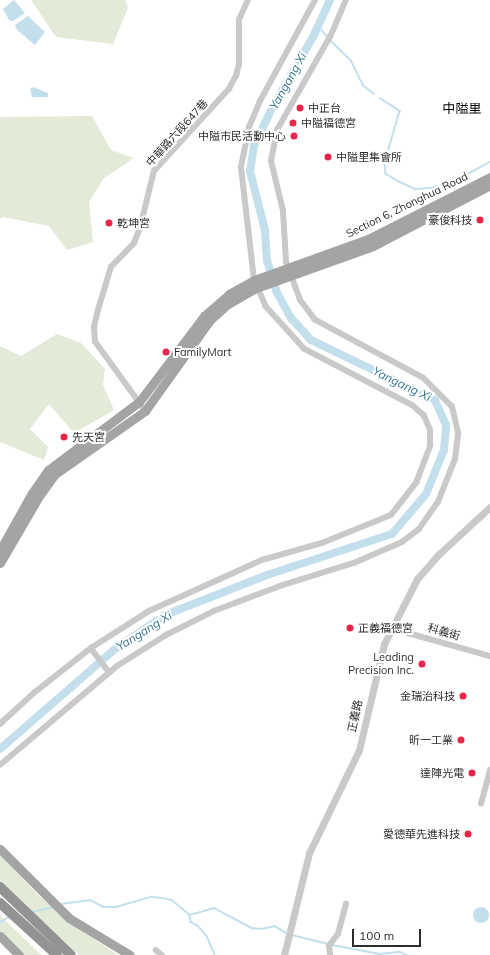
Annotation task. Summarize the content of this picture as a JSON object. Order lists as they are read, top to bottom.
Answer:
{
  "streets": {
    "main road": ["Section 6, Zhonghua Road"],
    "street": ["中華路六段647巷", "科義街", "正義路"]
  },
  "crossings": [
    ["科義街", "正義路"]
  ],
  "districts": ["中隘里"],
  "water": ["Yangang Xi"],
  "places": [
    "中正台",
    "中隘福德宮",
    "中隘市民活動中心",
    "中隘里集會所",
    "豪俊科技",
    "乾坤宮",
    "FamilyMart",
    "先天宮",
    "正義福德宮",
    "Leading Precision Inc.",
    "金瑞治科技",
    "昕一工業",
    "達陣光電",
    "愛德華先進科技"
  ],
  "scale_bar": "100 m"
}
